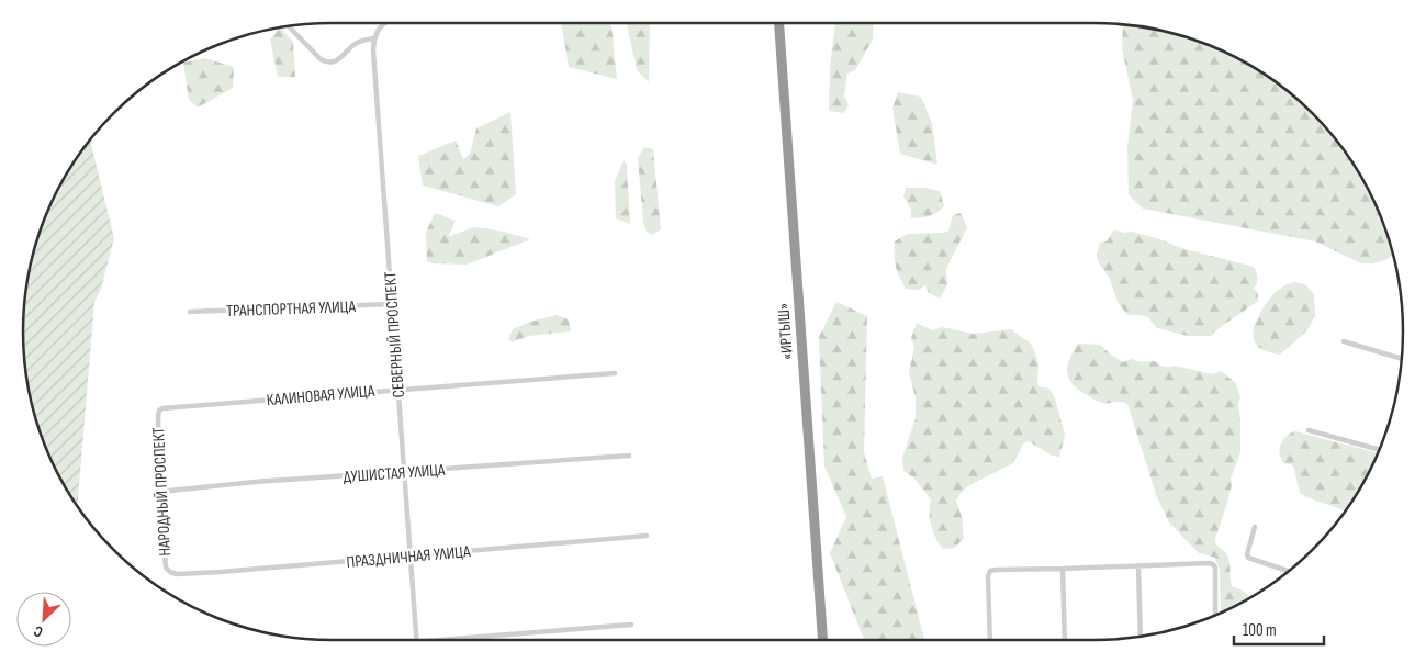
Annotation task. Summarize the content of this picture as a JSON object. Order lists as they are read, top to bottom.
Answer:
{
  "streets": {
    "highway": ["«ИРТЫШ»"],
    "street": [
      "ТРАНСПОРТНАЯ УЛИЦА",
      "СЕВЕРНЫЙ ПРОСПЕКТ",
      "КАЛИНОВАЯ УЛИЦА",
      "ДУШИСТАЯ УЛИЦА",
      "НАРОДНЫЙ ПРОСПЕКТ",
      "ПРАЗДНИЧНАЯ УЛИЦА"
    ]
  },
  "crossings": [
    ["ТРАНСПОРТНАЯ УЛИЦА", "СЕВЕРНЫЙ ПРОСПЕКТ"],
    ["СЕВЕРНЫЙ ПРОСПЕКТ", "КАЛИНОВАЯ УЛИЦА"],
    ["СЕВЕРНЫЙ ПРОСПЕКТ", "ДУШИСТАЯ УЛИЦА"],
    ["СЕВЕРНЫЙ ПРОСПЕКТ", "ПРАЗДНИЧНАЯ УЛИЦА"],
    ["КАЛИНОВАЯ УЛИЦА", "НАРОДНЫЙ ПРОСПЕКТ"],
    ["ДУШИСТАЯ УЛИЦА", "НАРОДНЫЙ ПРОСПЕКТ"],
    ["НАРОДНЫЙ ПРОСПЕКТ", "ПРАЗДНИЧНАЯ УЛИЦА"]
  ],
  "scale_bar": "100 m",
  "north": "bottom left"
}
